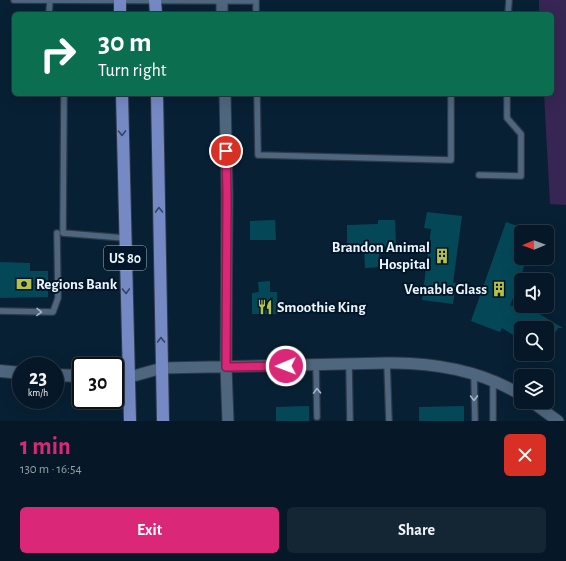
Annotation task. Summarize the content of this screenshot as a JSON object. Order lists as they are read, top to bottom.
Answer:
{
  "streets": {
    "main road": ["US 80"]
  },
  "places": {
    "building": ["Brandon Animal Hospital", "Venable Glass"],
    "bank": ["Regions Bank"],
    "restaurant": ["Smoothie King"]
  },
  "north": "left",
  "page": {
    "turn": ["30 m", "Turn right"],
    "speed": "23 km/h",
    "limit": "30",
    "heading": ["1 min", "130 m · 16:54"],
    "buttons": ["Exit", "Share"]
  }
}
